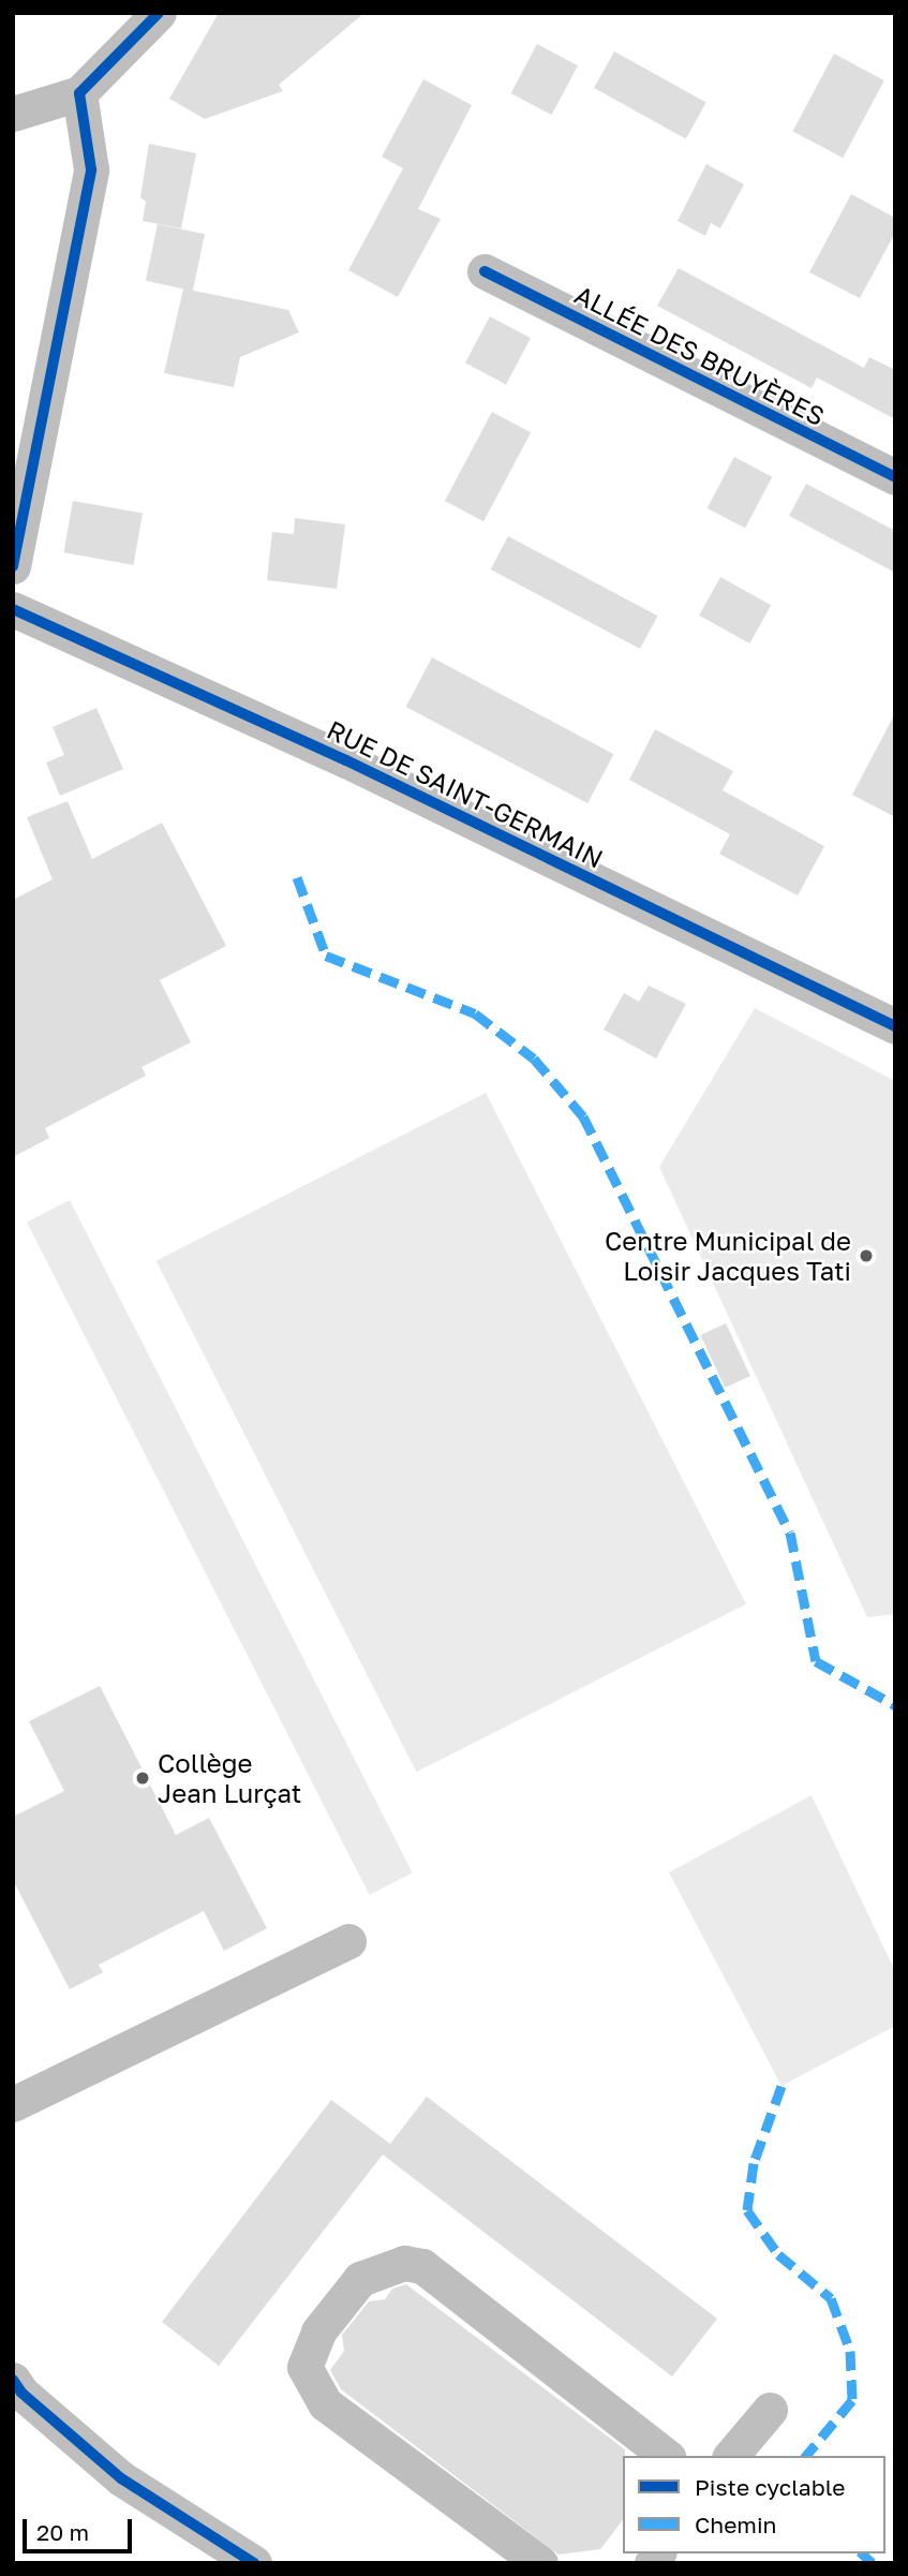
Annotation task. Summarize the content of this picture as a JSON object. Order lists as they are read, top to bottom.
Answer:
{
  "streets": {
    "street": ["ALLÉE DES BRUYÈRES", "RUE DE SAINT-GERMAIN"]
  },
  "places": ["Centre Municipal de Loisir Jacques Tati", "Collège Jean Lurçat"],
  "legend": ["Piste cyclable", "Chemin"],
  "scale_bar": "20 m"
}
